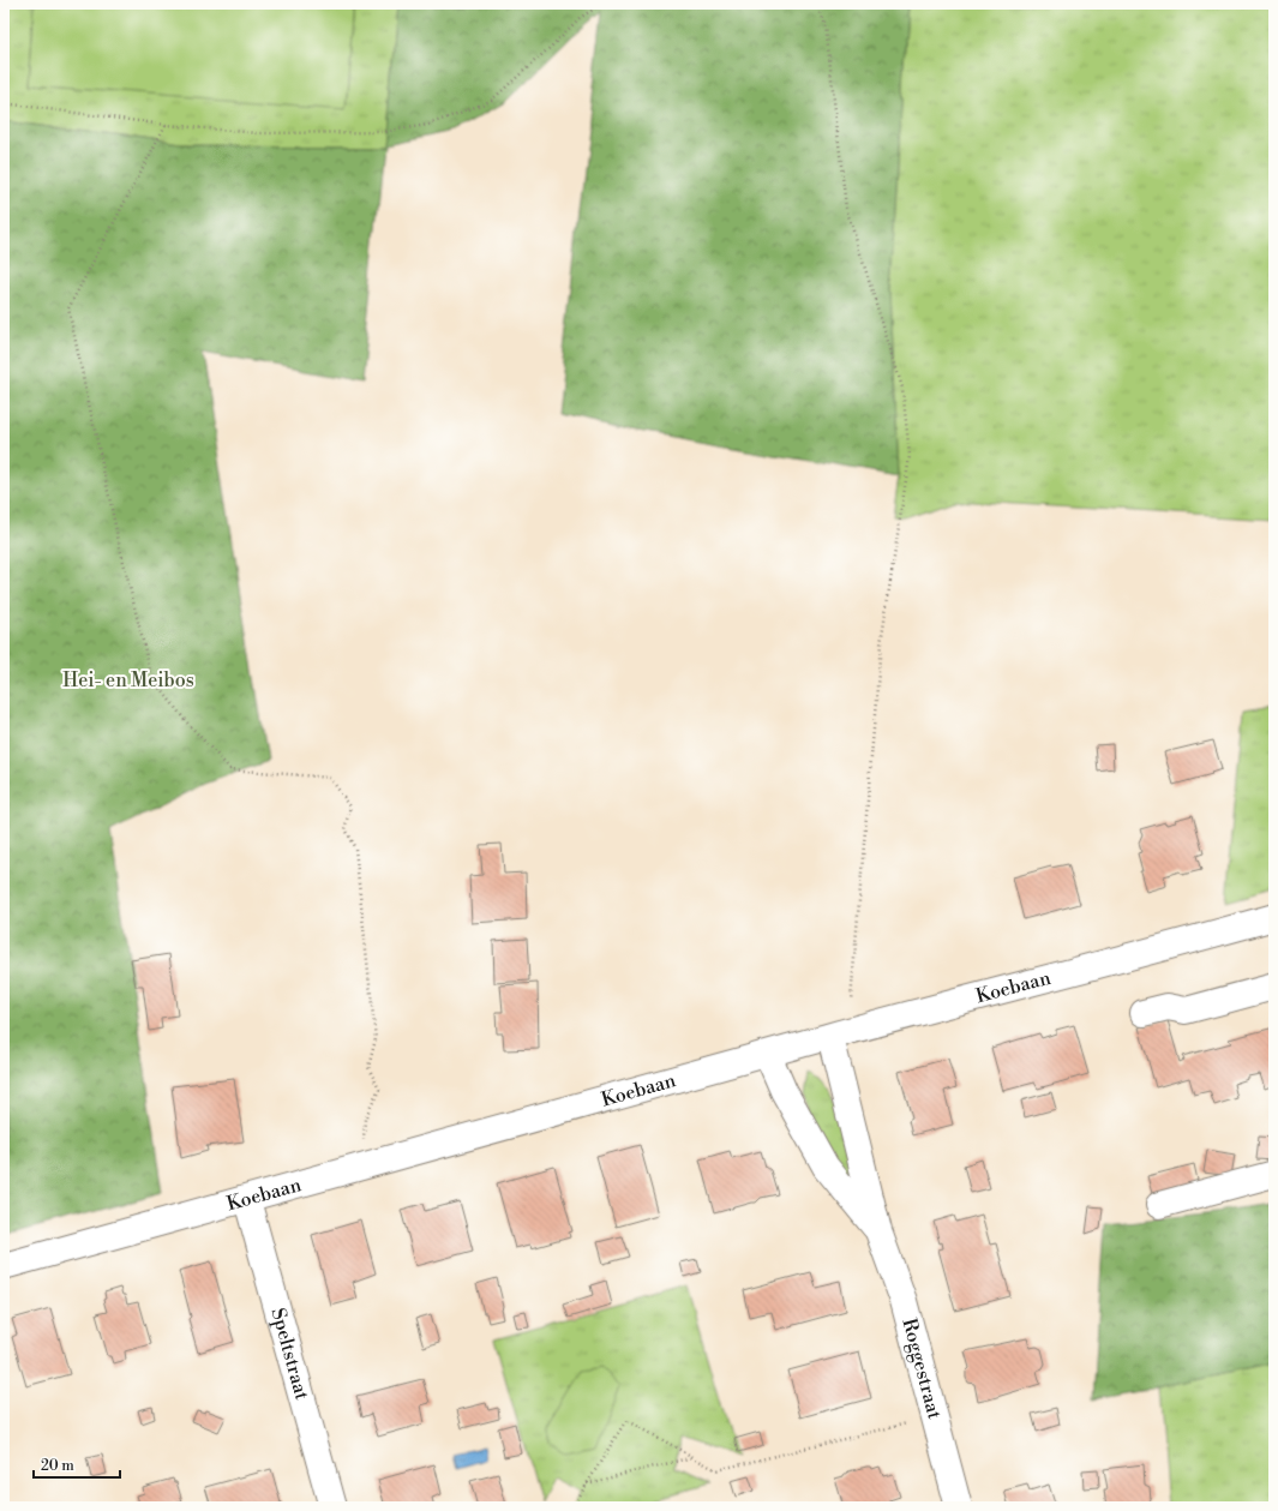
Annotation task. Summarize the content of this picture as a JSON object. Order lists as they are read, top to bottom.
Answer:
{
  "streets": {
    "street": ["Koebaan", "Speltstraat", "Roggestraat"]
  },
  "crossings": [
    ["Koebaan", "Speltstraat"],
    ["Koebaan", "Roggestraat"]
  ],
  "parks": ["Hei- en Meibos"],
  "scale_bar": "20 m"
}
